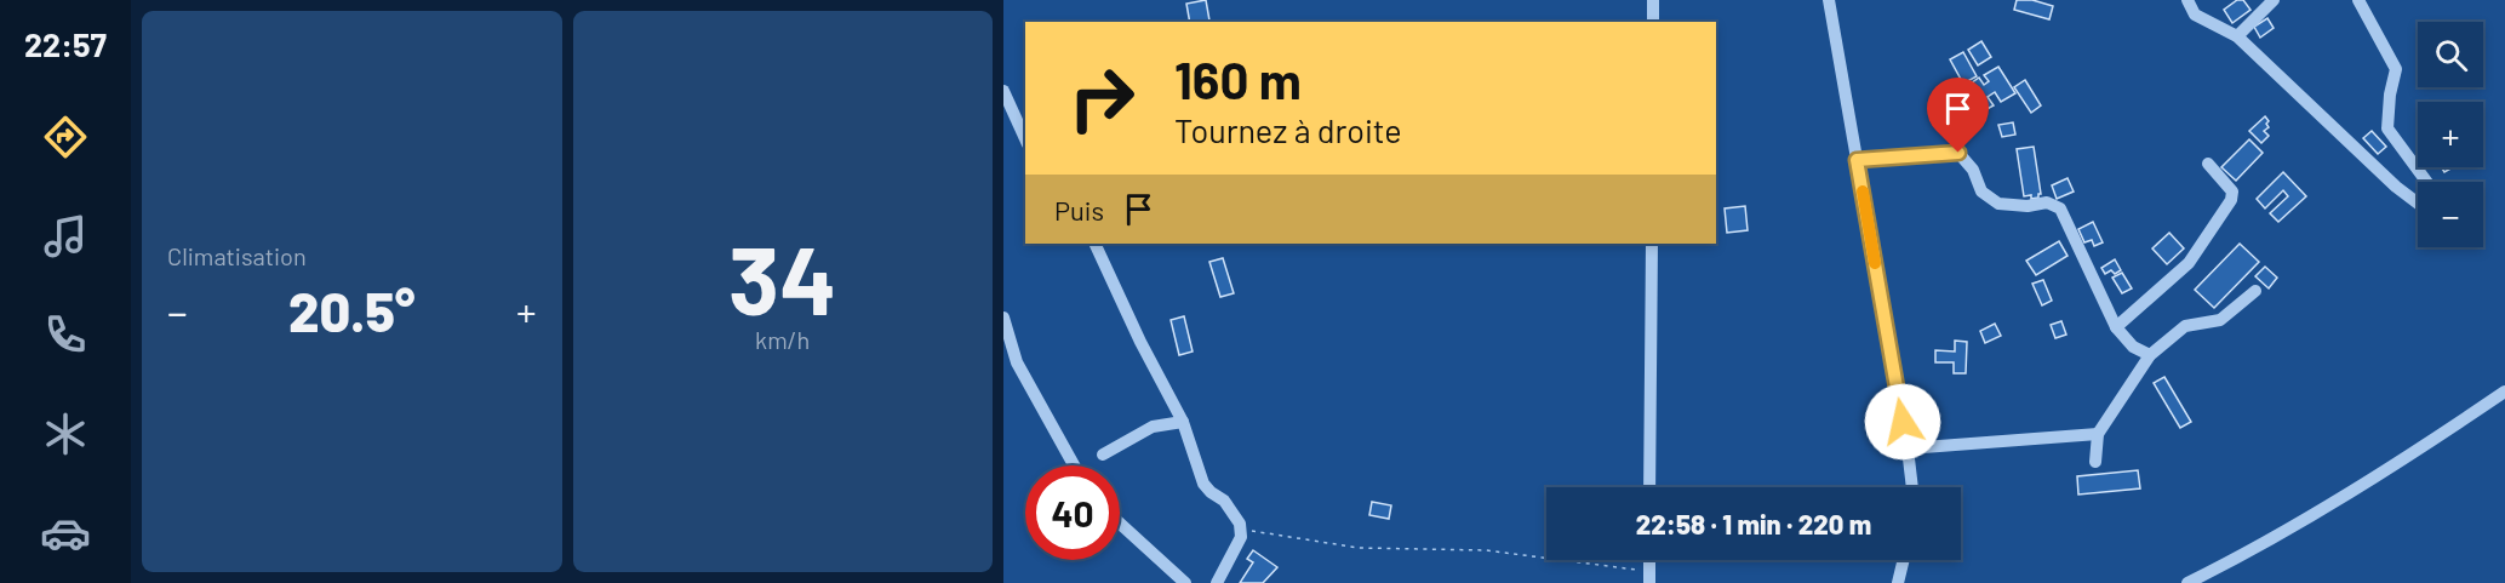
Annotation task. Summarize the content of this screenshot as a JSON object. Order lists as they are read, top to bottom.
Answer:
{
  "page": {
    "tabs": "22:57",
    "tile": [
      "Climatisation",
      ["34", "km/h"]
    ],
    "map_buttons": ["+", "−"],
    "turn": ["160 m", "Tournez à droite"],
    "then": "Puis",
    "heat": ["−", "20.5°", "+"],
    "limit": "40",
    "trip": "22:58 · 1 min · 220 m"
  }
}
